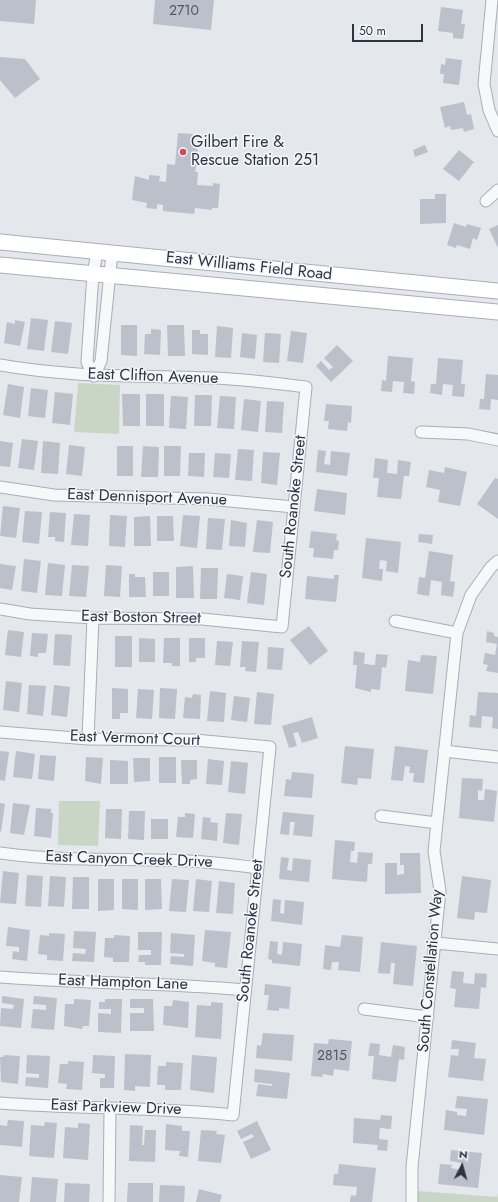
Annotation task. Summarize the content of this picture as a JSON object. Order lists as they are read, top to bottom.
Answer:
{
  "streets": {
    "main road": ["East Williams Field Road"],
    "street": [
      "East Clifton Avenue",
      "East Dennisport Avenue",
      "South Roanoke Street",
      "East Boston Street",
      "East Vermont Court",
      "East Canyon Creek Drive",
      "South Constellation Way",
      "East Hampton Lane",
      "East Parkview Drive"
    ]
  },
  "crossings": [
    ["East Clifton Avenue", "South Roanoke Street"],
    ["East Dennisport Avenue", "South Roanoke Street"],
    ["South Roanoke Street", "East Boston Street"],
    ["South Roanoke Street", "East Vermont Court"],
    ["South Roanoke Street", "East Canyon Creek Drive"],
    ["South Roanoke Street", "East Hampton Lane"],
    ["South Roanoke Street", "East Parkview Drive"]
  ],
  "places": ["Gilbert Fire & Rescue Station 251"],
  "house_numbers": ["2710", "2815"],
  "scale_bar": "50 m",
  "north": "top"
}
